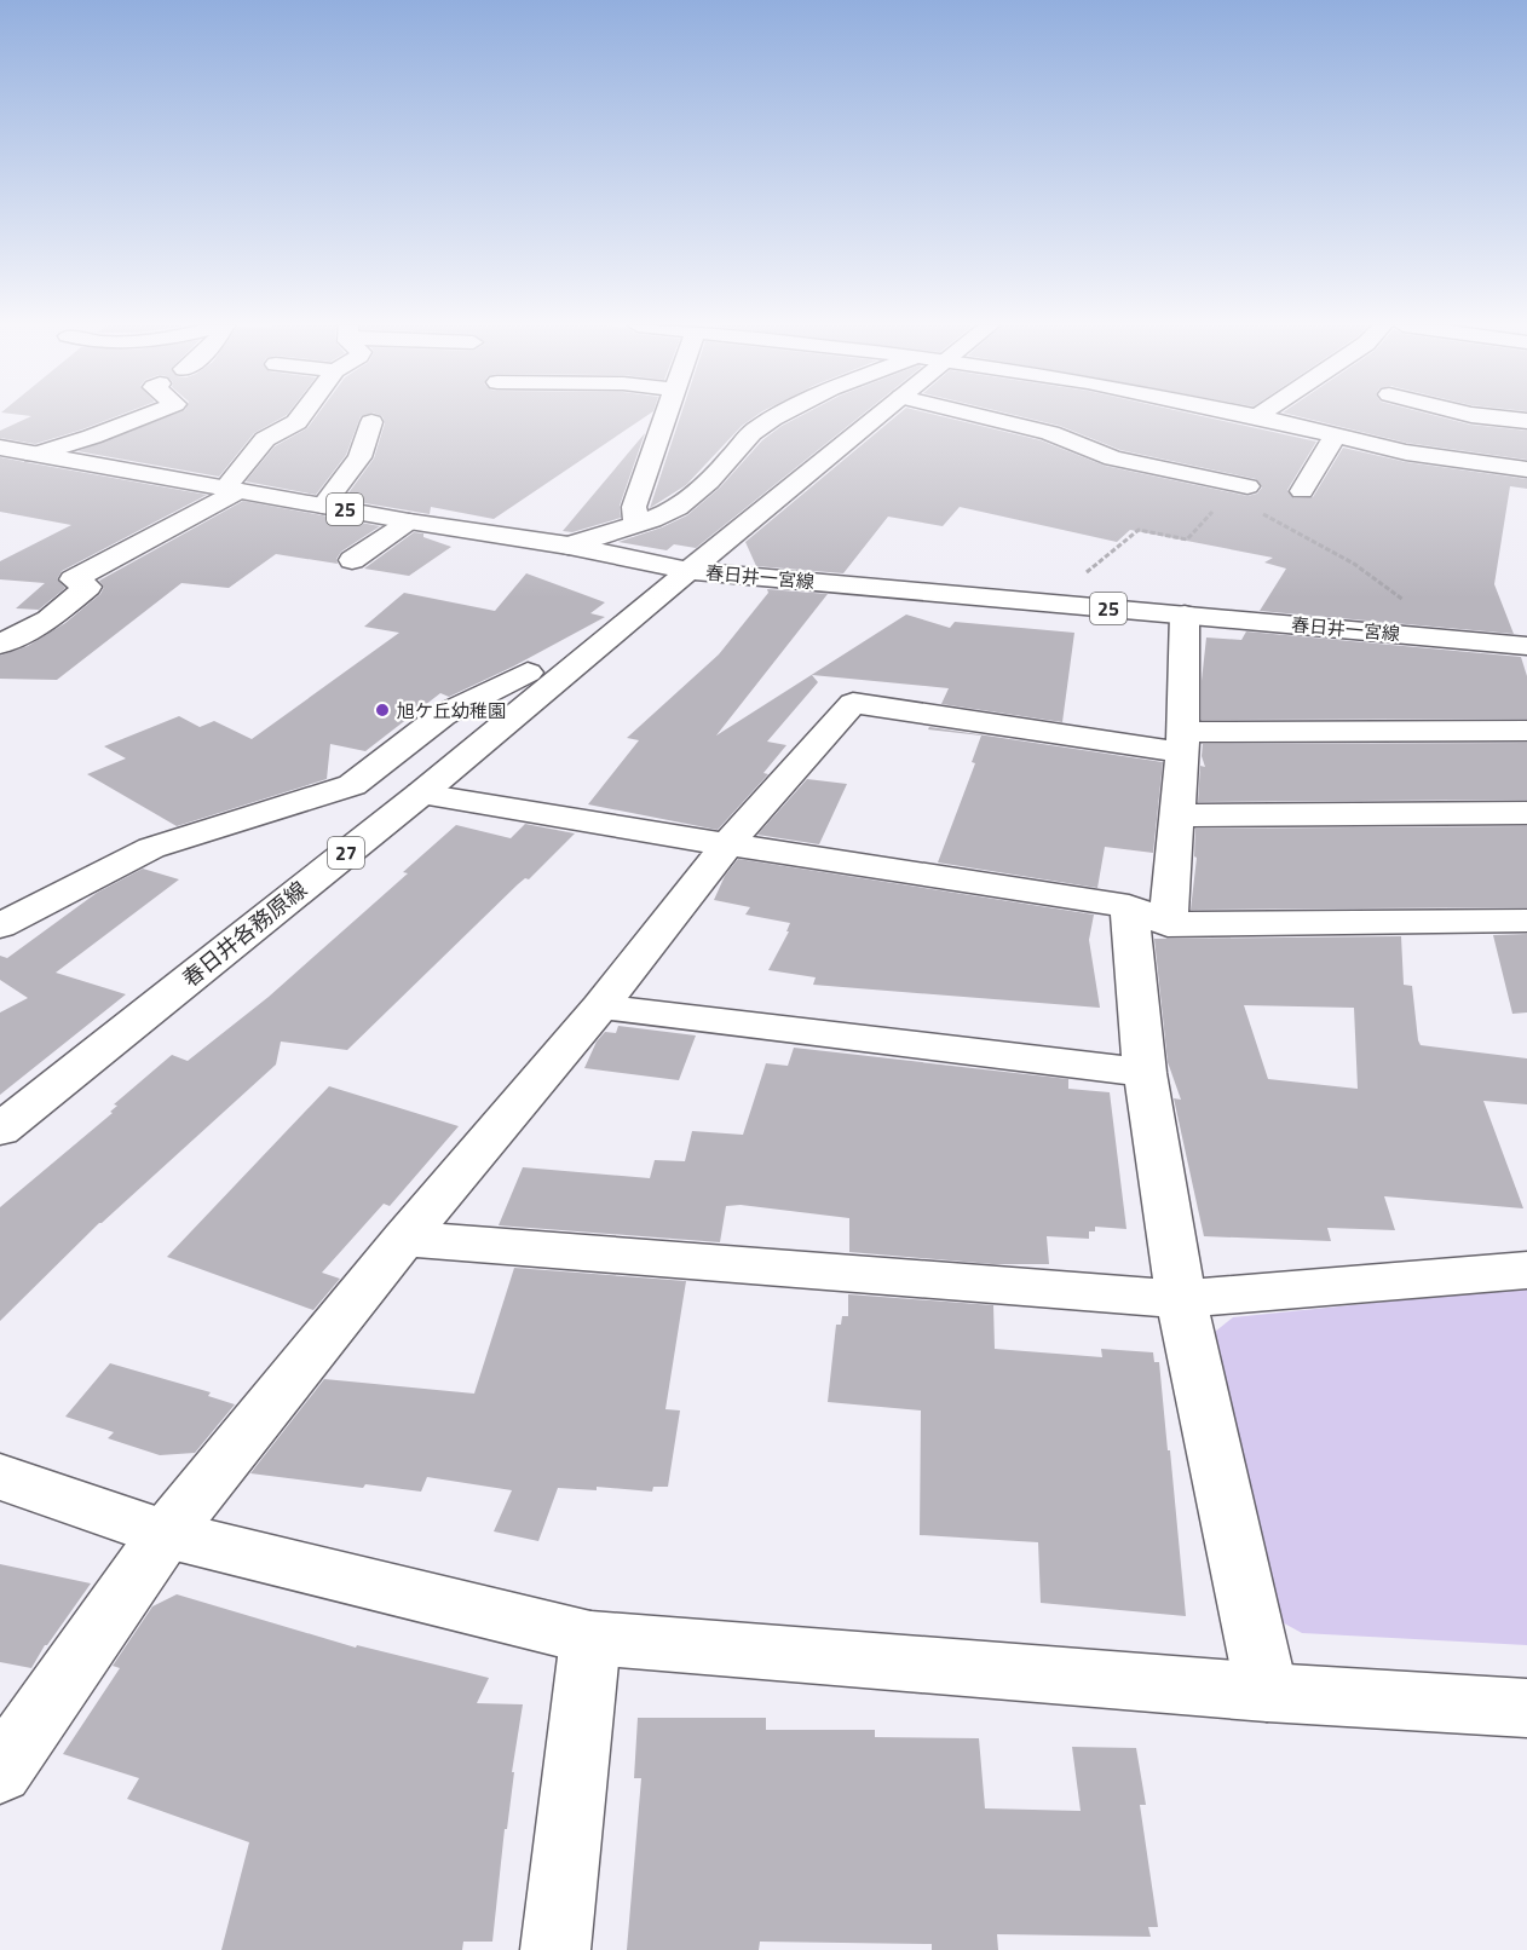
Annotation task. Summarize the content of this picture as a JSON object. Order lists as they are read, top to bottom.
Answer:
{
  "streets": {
    "street": [
      "25",
      "春日井一宮線",
      "27",
      "春日井各務原線"
    ]
  },
  "crossings": [
    ["春日井一宮線", "春日井各務原線"]
  ],
  "places": ["旭ケ丘幼稚園"]
}
